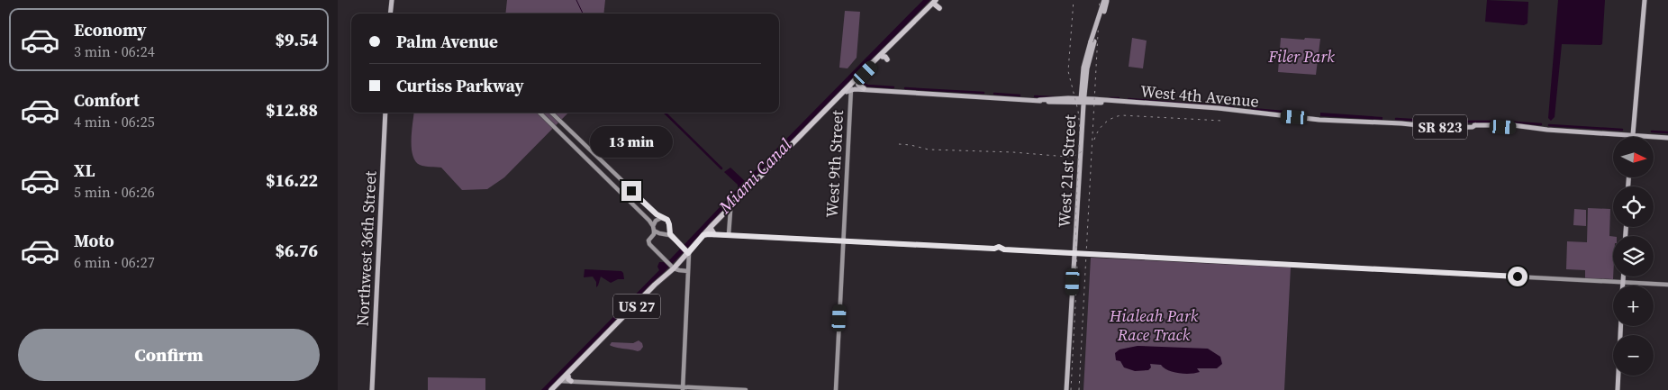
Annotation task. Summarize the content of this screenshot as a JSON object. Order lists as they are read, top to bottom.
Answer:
{
  "streets": {
    "highway": ["US 27"],
    "main road": [
      "West 4th Avenue",
      "SR 823",
      "West 9th Street",
      "West 21st Street",
      "Northwest 36th Street"
    ]
  },
  "crossings": [
    ["West 4th Avenue", "SR 823"],
    ["West 4th Avenue", "West 9th Street"],
    ["West 4th Avenue", "West 21st Street"],
    ["West 4th Avenue", "US 27"],
    ["West 9th Street", "US 27"]
  ],
  "water": ["Miami Canal"],
  "parks": ["Filer Park", "Hialeah Park Race Track"],
  "north": "right",
  "page": {
    "list": [
      {
        "name": "Economy",
        "note": "3 min · 06:24",
        "value": "$9.54"
      },
      {
        "name": "Comfort",
        "note": "4 min · 06:25",
        "value": "$12.88"
      },
      {
        "name": "XL",
        "note": "5 min · 06:26",
        "value": "$16.22"
      },
      {
        "name": "Moto",
        "note": "6 min · 06:27",
        "value": "$6.76"
      }
    ],
    "banner": ["Palm Avenue", "Curtiss Parkway"],
    "bubble": "13 min",
    "map_buttons": ["+", "−"],
    "buttons": "Confirm"
  }
}
